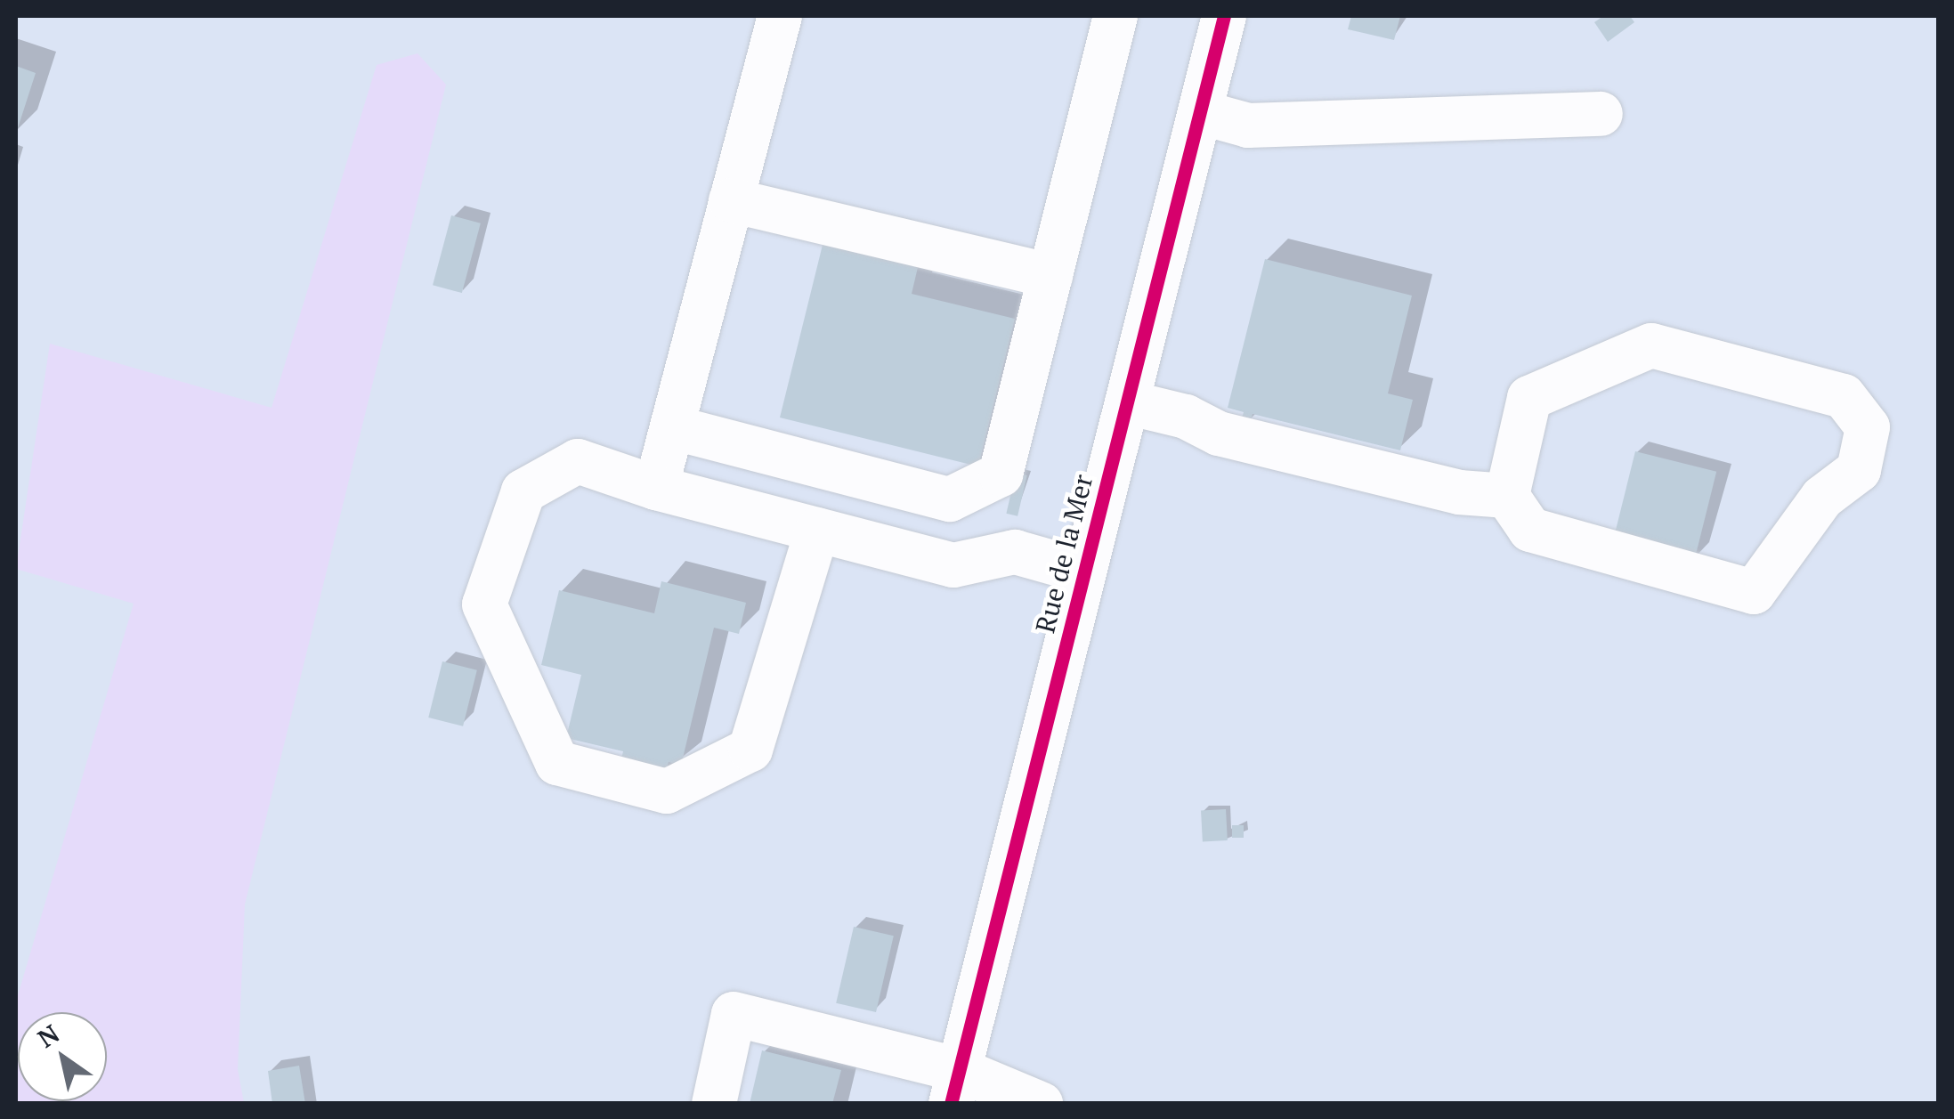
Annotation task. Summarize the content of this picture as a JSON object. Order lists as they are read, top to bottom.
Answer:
{
  "streets": {
    "street": ["Rue de la Mer"]
  },
  "north": "top left"
}
